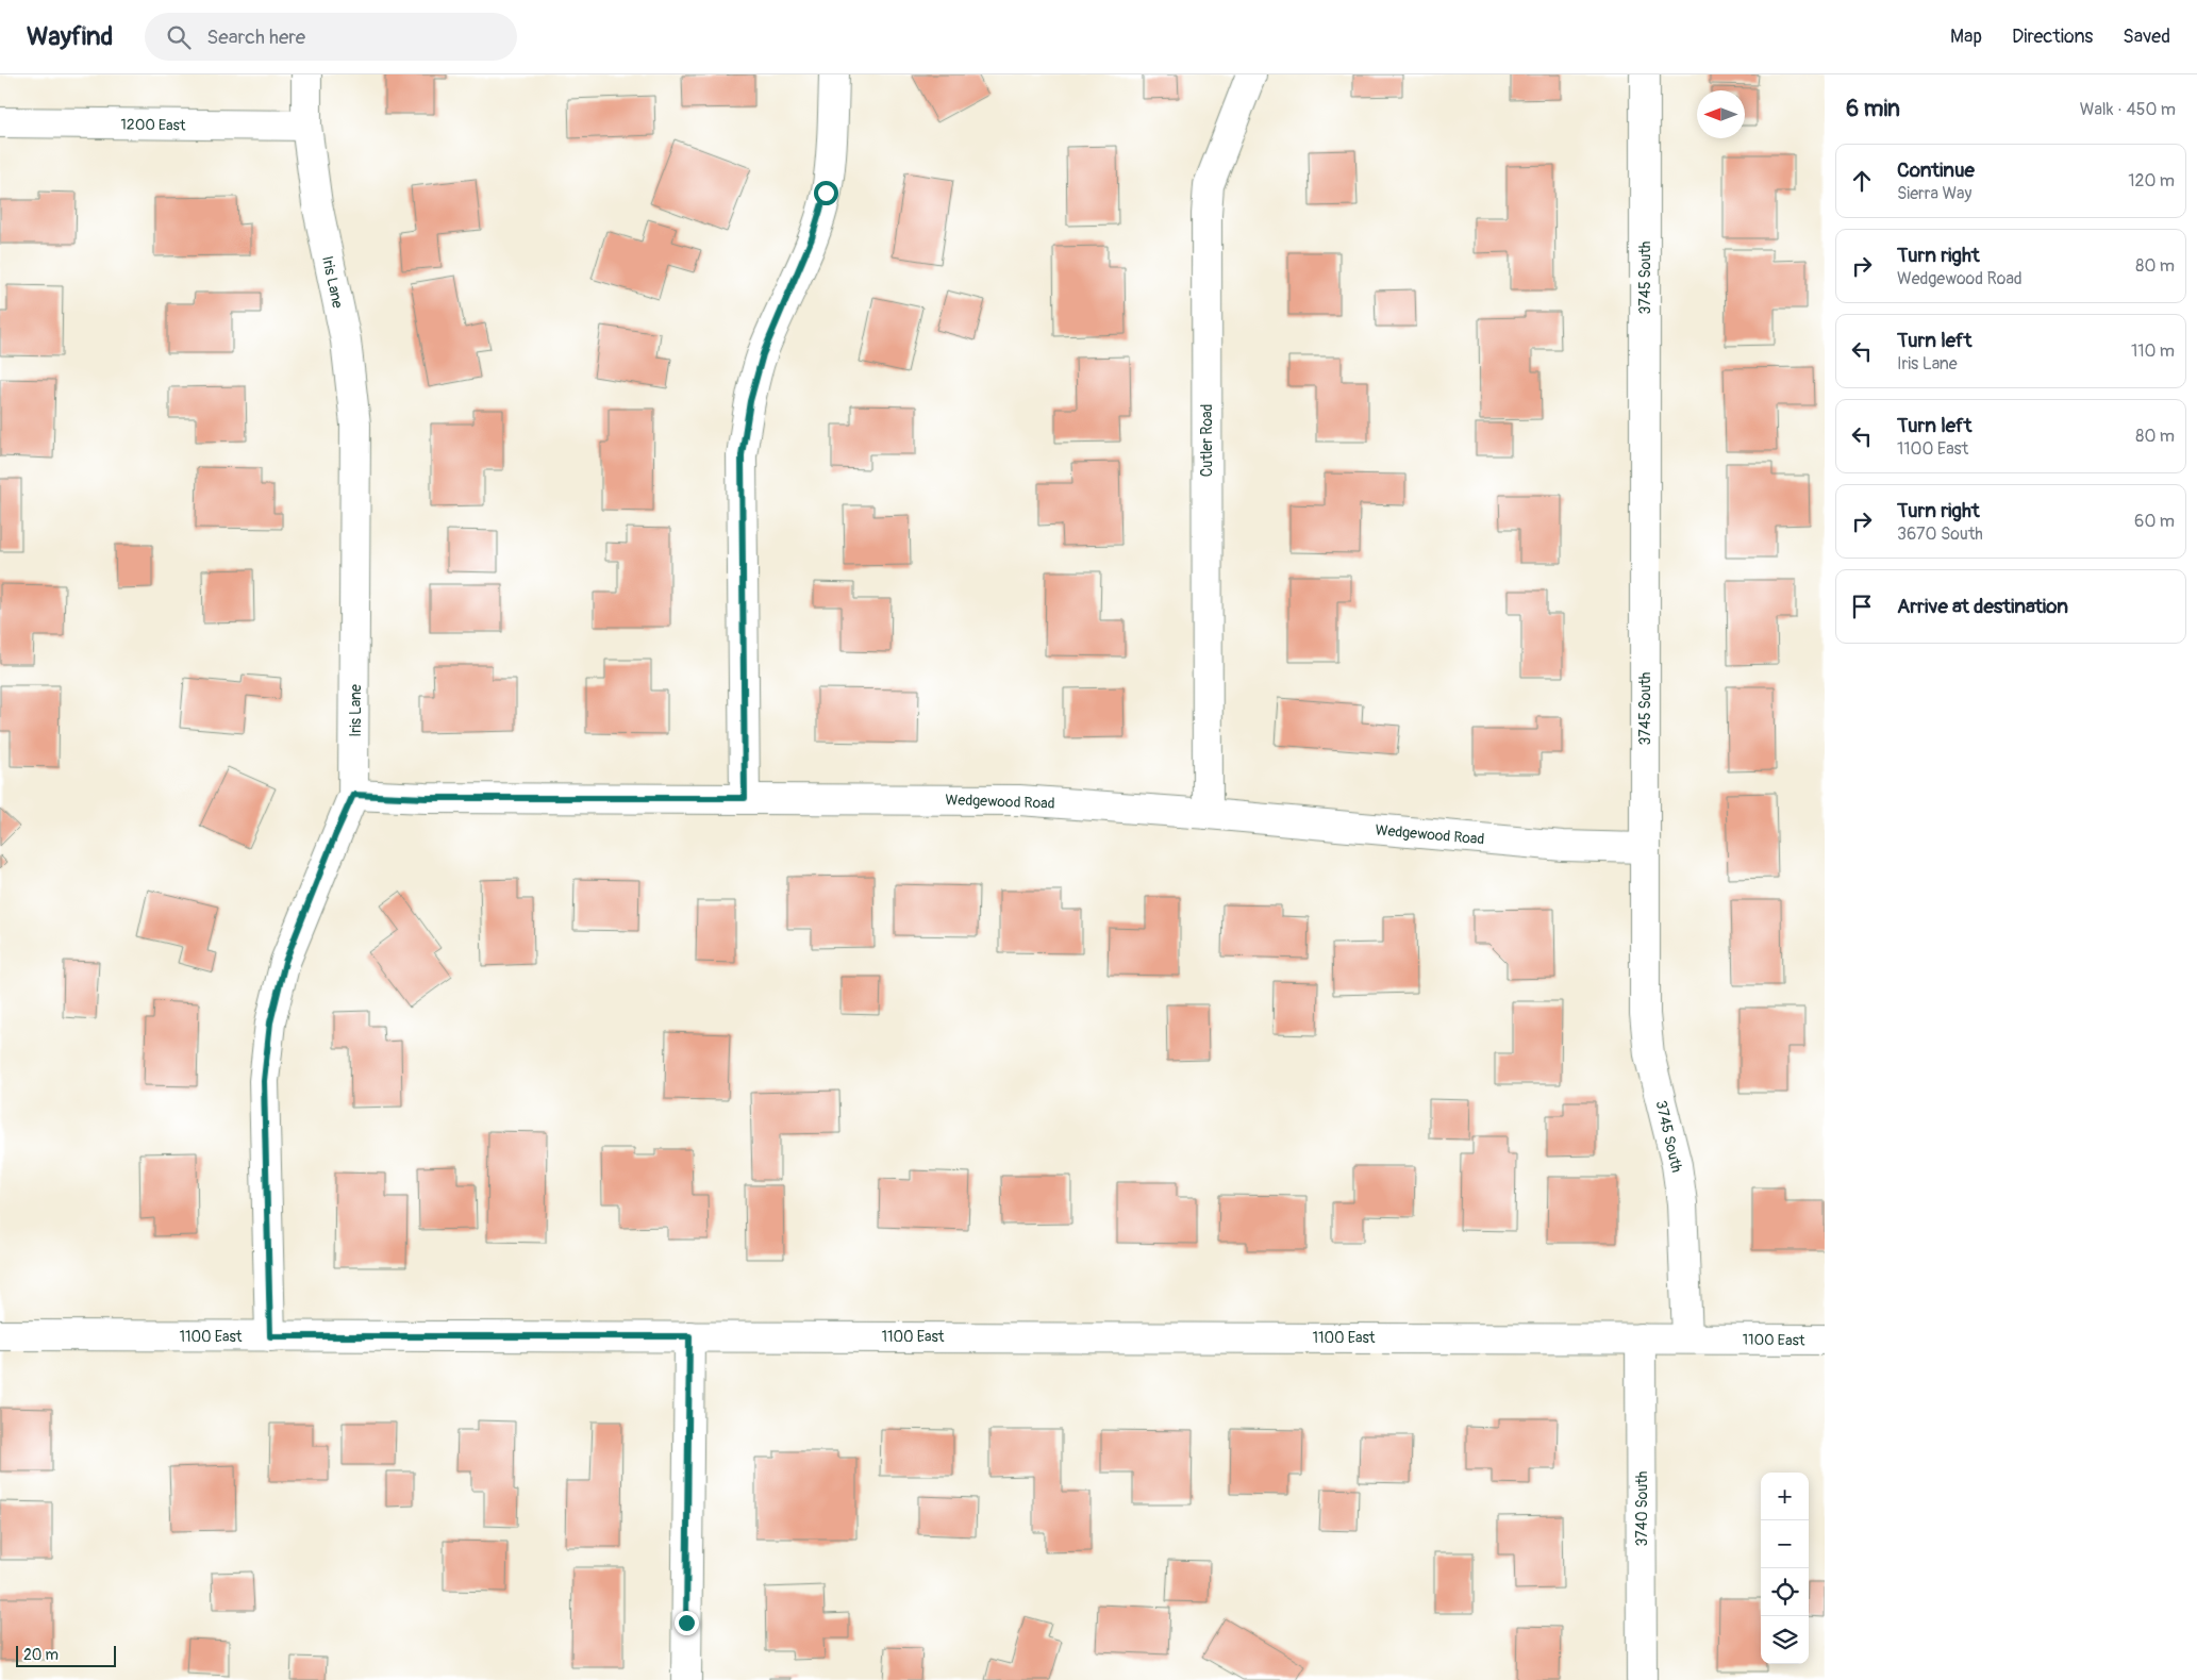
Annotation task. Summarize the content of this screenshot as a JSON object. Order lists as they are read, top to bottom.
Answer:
{
  "streets": {
    "street": [
      "1200 East",
      "3745 South",
      "Iris Lane",
      "Cutler Road",
      "Wedgewood Road",
      "1100 East",
      "3740 South"
    ]
  },
  "crossings": [
    ["1200 East", "Iris Lane"],
    ["3745 South", "Wedgewood Road"],
    ["3745 South", "1100 East"],
    ["Iris Lane", "Wedgewood Road"],
    ["Iris Lane", "1100 East"],
    ["Cutler Road", "Wedgewood Road"],
    ["1100 East", "3740 South"]
  ],
  "scale_bar": "20 m",
  "north": "left",
  "page": {
    "header": "Wayfind",
    "search": "Search here",
    "nav": ["Map", "Directions", "Saved"],
    "heading": ["6 min", "Walk · 450 m"],
    "list": [
      ["Continue", "Sierra Way", "120 m"],
      ["Turn right", "Wedgewood Road", "80 m"],
      ["Turn left", "Iris Lane", "110 m"],
      ["Turn left", "1100 East", "80 m"],
      ["Turn right", "3670 South", "60 m"],
      "Arrive at destination"
    ],
    "map_buttons": ["+", "−"],
    "scale": "20 m"
  }
}
